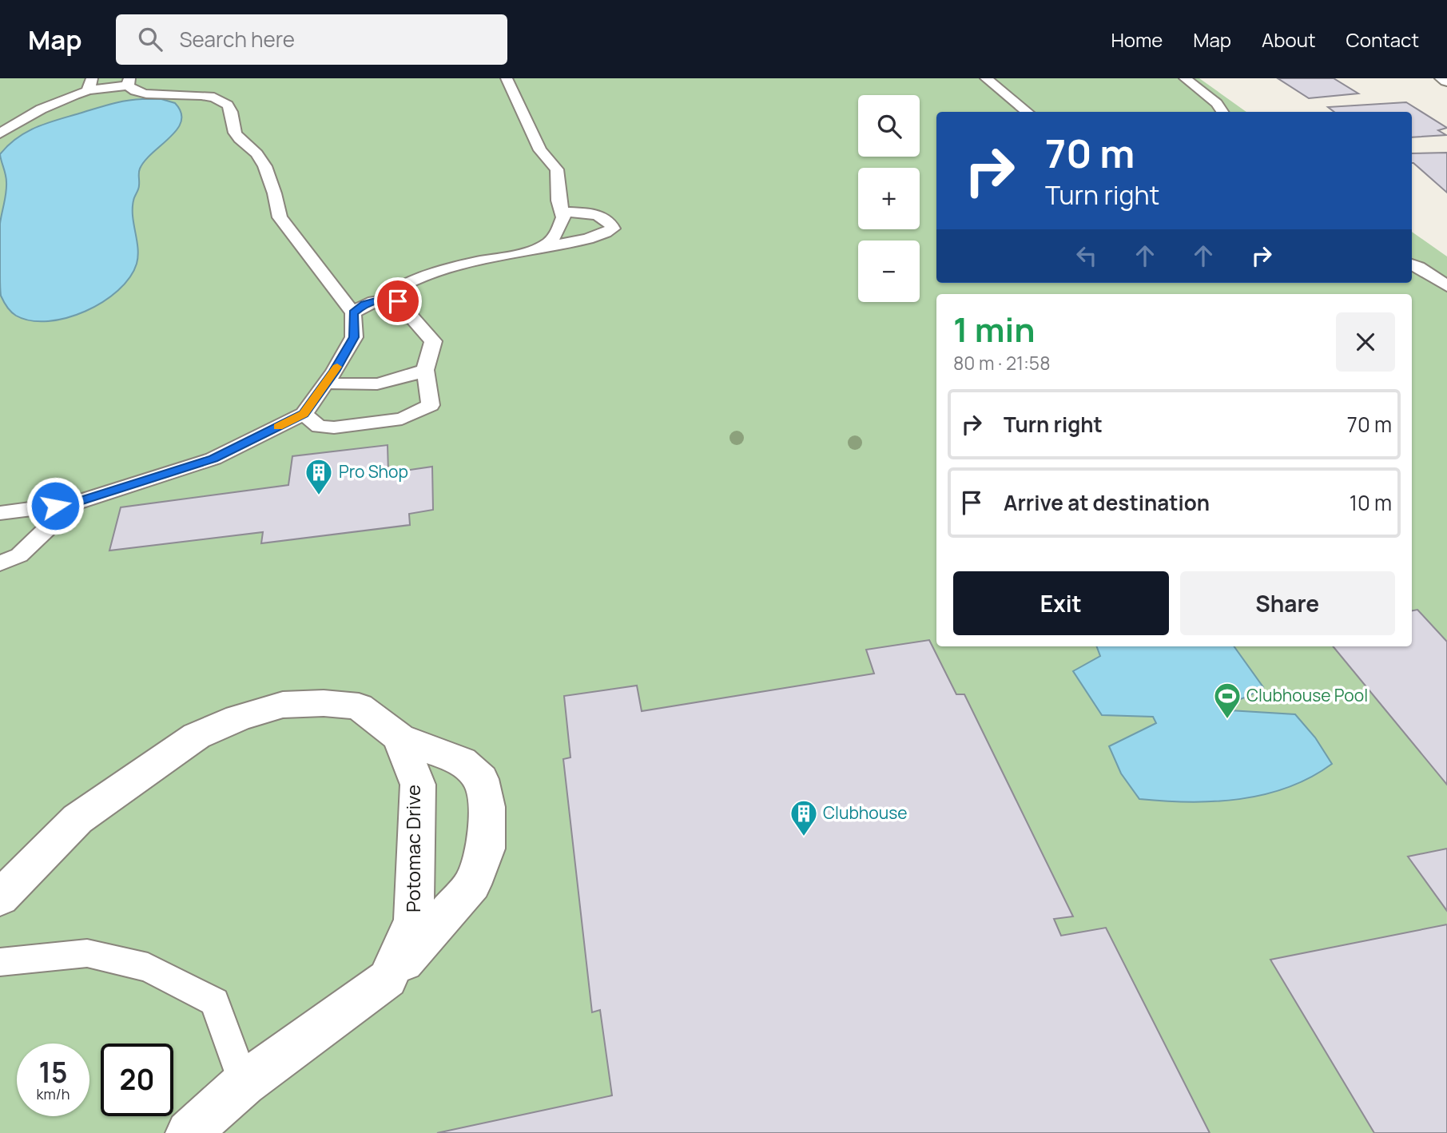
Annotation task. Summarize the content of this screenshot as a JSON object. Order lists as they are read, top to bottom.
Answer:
{
  "streets": {
    "street": ["Potomac Drive"]
  },
  "places": {
    "building": ["Pro Shop", "Clubhouse"],
    "sports": ["Clubhouse Pool"]
  },
  "page": {
    "header": "Map",
    "search": "Search here",
    "nav": [
      "Home",
      "Map",
      "About",
      "Contact"
    ],
    "map_buttons": ["+", "−"],
    "turn": ["70 m", "Turn right"],
    "heading": ["1 min", "80 m · 21:58"],
    "list": [
      {
        "name": "Turn right",
        "value": "70 m"
      },
      {
        "name": "Arrive at destination",
        "value": "10 m"
      }
    ],
    "buttons": ["Exit", "Share"],
    "speed": "15 km/h",
    "limit": "20"
  }
}
